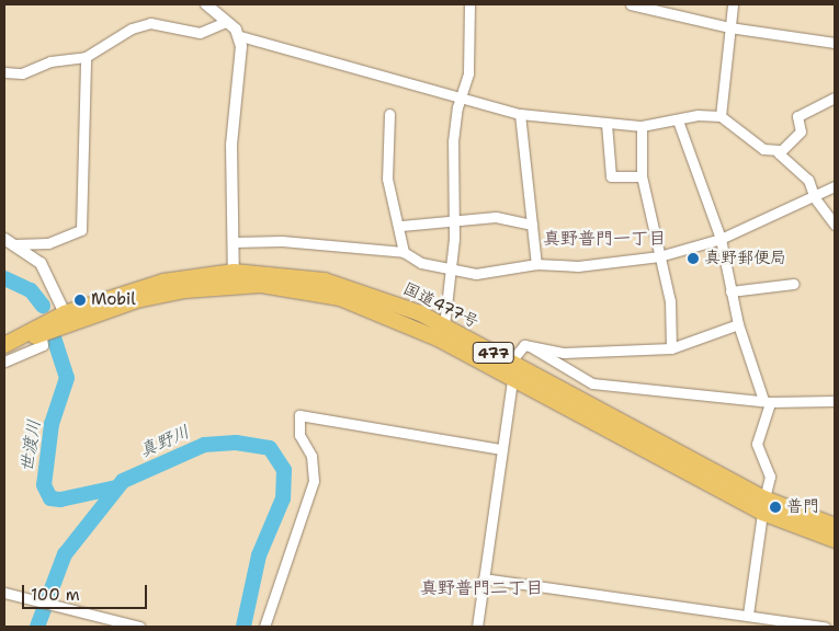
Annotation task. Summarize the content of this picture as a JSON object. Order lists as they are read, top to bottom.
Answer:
{
  "streets": {
    "highway": ["国道477号", "477"]
  },
  "districts": ["真野普門一丁目", "真野普門二丁目"],
  "water": ["真野川", "世渡川"],
  "places": ["真野郵便局", "Mobil", "普門"],
  "scale_bar": "100 m"
}
